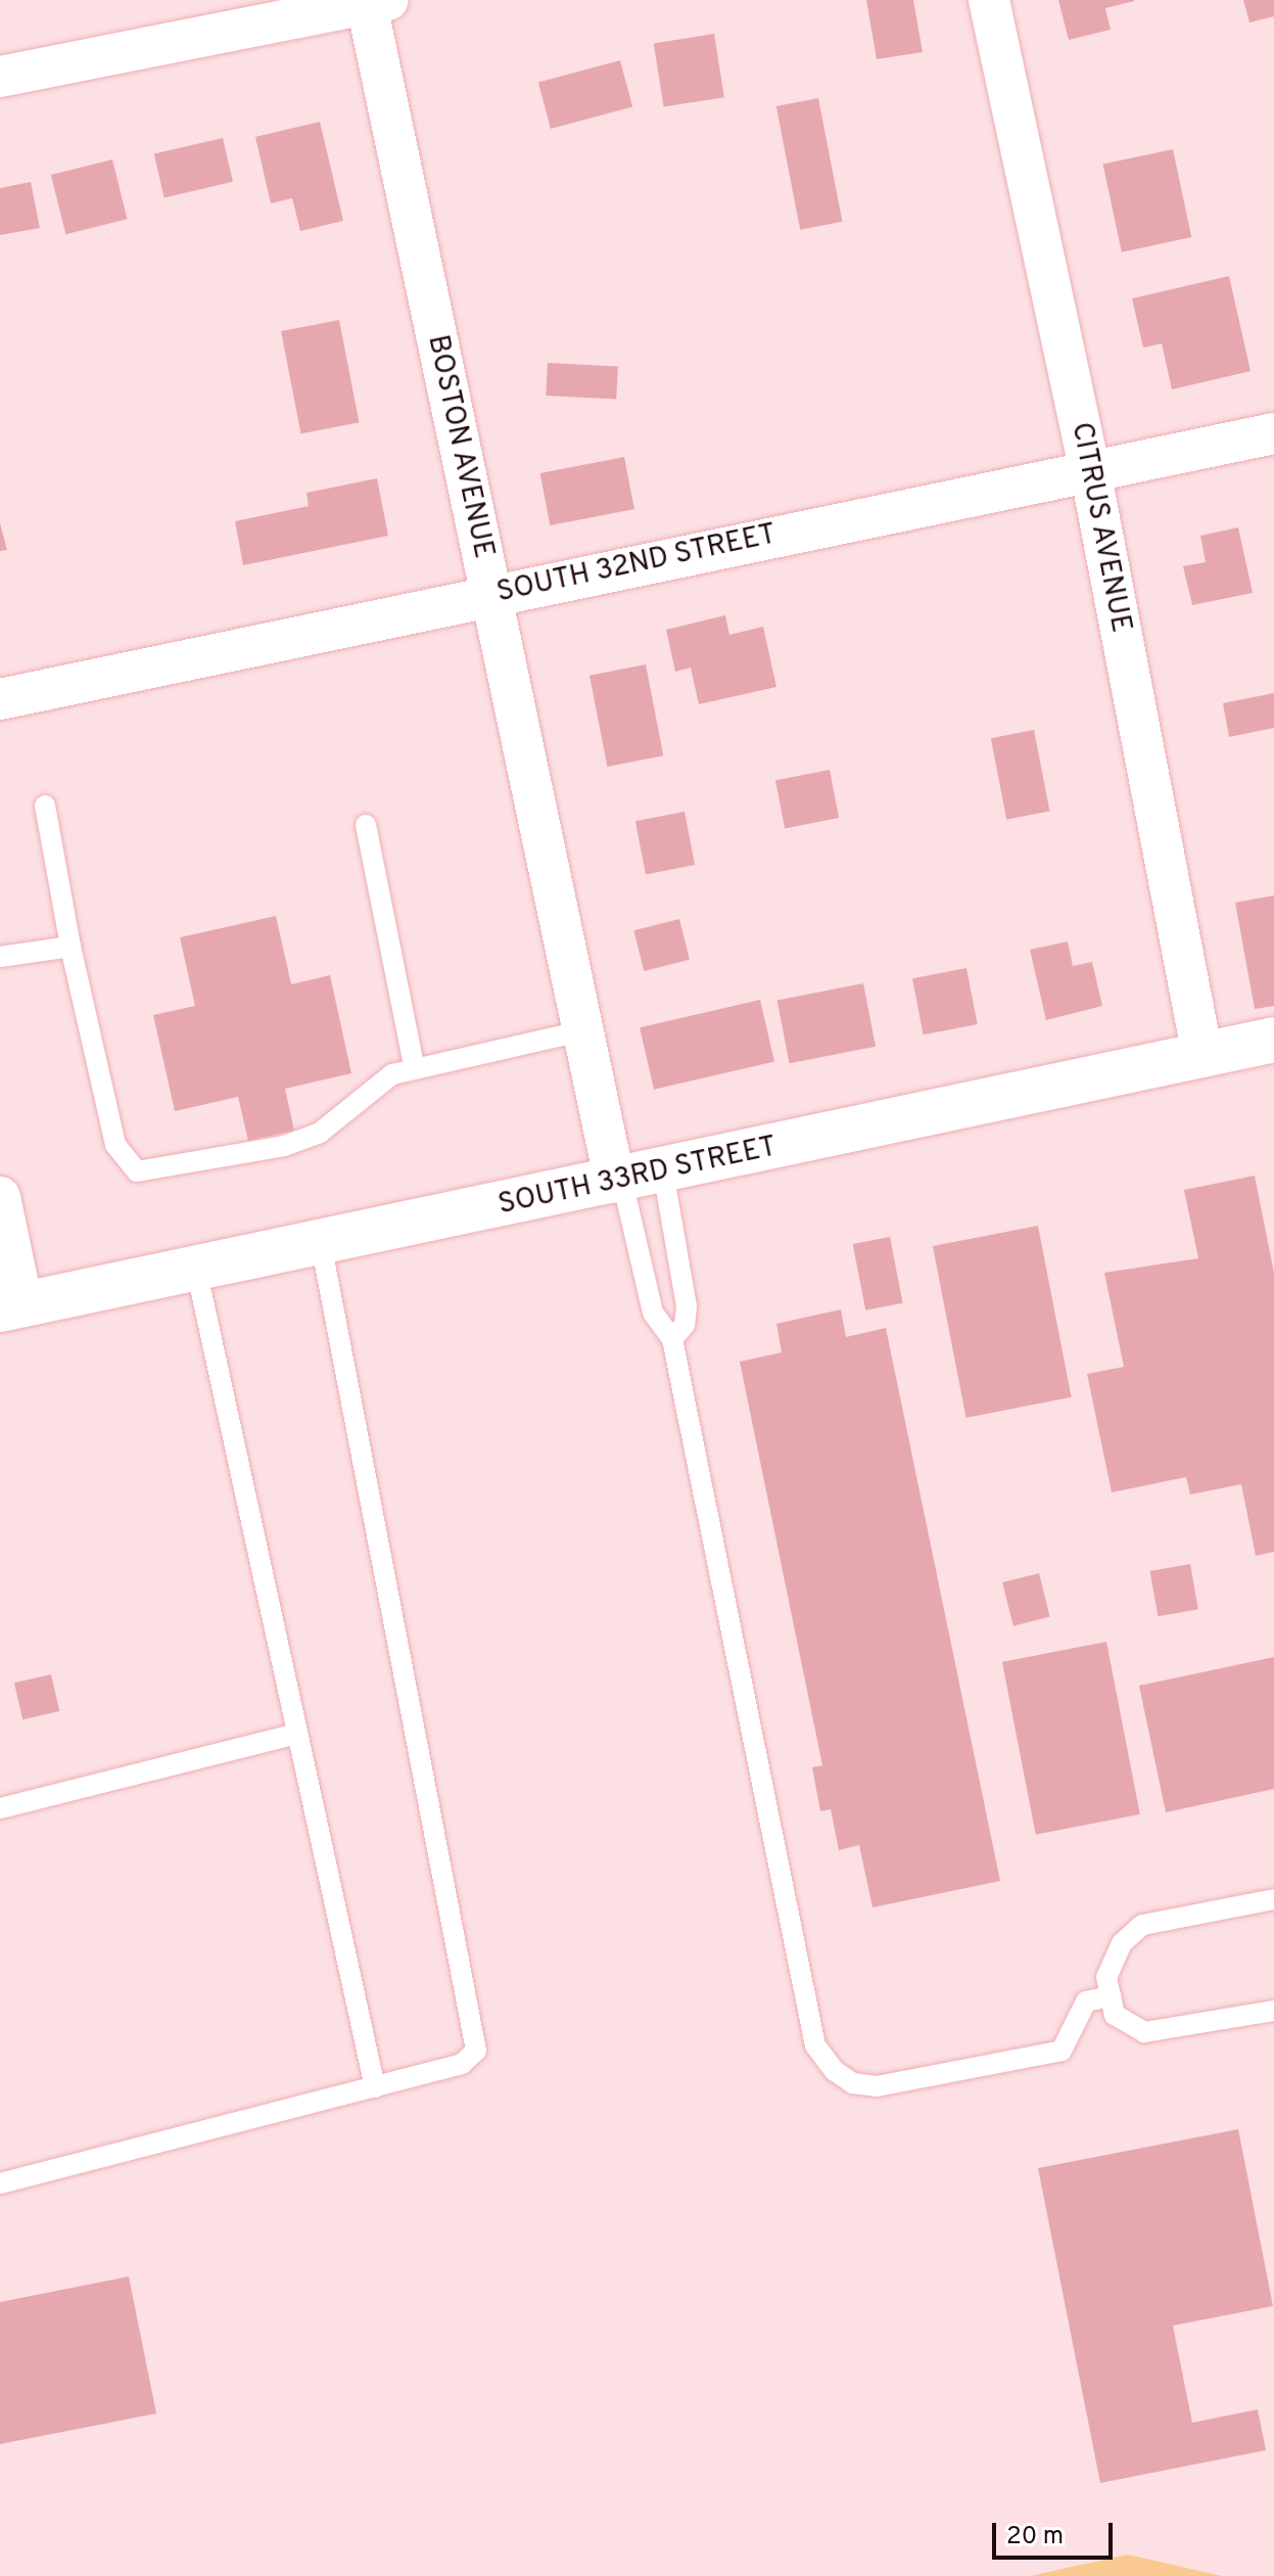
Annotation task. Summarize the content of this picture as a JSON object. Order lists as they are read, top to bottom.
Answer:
{
  "streets": {
    "street": [
      "BOSTON AVENUE",
      "CITRUS AVENUE",
      "SOUTH 32ND STREET",
      "SOUTH 33RD STREET"
    ]
  },
  "crossings": [
    ["BOSTON AVENUE", "SOUTH 32ND STREET"],
    ["BOSTON AVENUE", "SOUTH 33RD STREET"],
    ["CITRUS AVENUE", "SOUTH 32ND STREET"],
    ["CITRUS AVENUE", "SOUTH 33RD STREET"]
  ],
  "scale_bar": "20 m"
}
